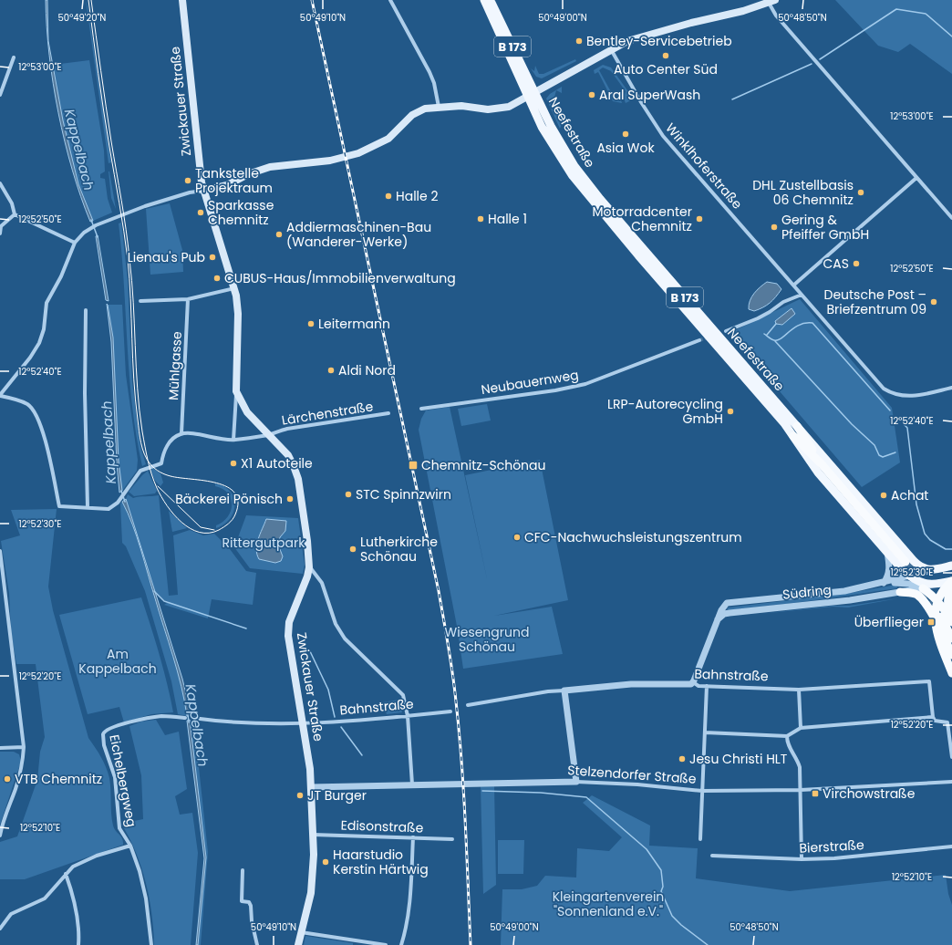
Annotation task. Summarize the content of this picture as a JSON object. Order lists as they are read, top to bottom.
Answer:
{
  "streets": {
    "highway": ["B 173", "Neefestraße"],
    "main road": ["Zwickauer Straße", "Südring"],
    "street": [
      "Winklhoferstraße",
      "Mühlgasse",
      "Neubauernweg",
      "Lärchenstraße",
      "Bahnstraße",
      "Stelzendorfer Straße",
      "Eichelbergweg",
      "Edisonstraße",
      "Bierstraße"
    ]
  },
  "crossings": [
    ["B 173", "Neefestraße"],
    ["Zwickauer Straße", "Lärchenstraße"],
    ["Zwickauer Straße", "Bahnstraße"],
    ["Zwickauer Straße", "Stelzendorfer Straße"],
    ["Zwickauer Straße", "Edisonstraße"],
    ["Neefestraße", "Südring"],
    ["Mühlgasse", "Lärchenstraße"],
    ["Südring", "Bahnstraße"]
  ],
  "water": ["Kappelbach"],
  "parks": [
    "Rittergutpark",
    "Wiesengrund Schönau",
    "Am Kappelbach",
    "Kleingartenverein \"Sonnenland e.V.\""
  ],
  "places": {
    "other": [
      "Bentley-Servicebetrieb",
      "Auto Center Süd",
      "Aral SuperWash",
      "Asia Wok",
      "Tankstelle Projektraum",
      "DHL Zustellbasis 06 Chemnitz",
      "Halle 2",
      "Sparkasse Chemnitz",
      "Halle 1",
      "Motorradcenter Chemnitz",
      "Gering & Pfeiffer GmbH",
      "Addiermaschinen-Bau (Wanderer-Werke)",
      "Lienau's Pub",
      "CAS",
      "CUBUS-Haus/Immobilienverwaltung",
      "Deutsche Post – Briefzentrum 09",
      "Leitermann",
      "Aldi Nord",
      "LRP-Autorecycling GmbH",
      "X1 Autoteile",
      "STC Spinnzwirn",
      "Achat",
      "Bäckerei Pönisch",
      "CFC-Nachwuchsleistungszentrum",
      "Lutherkirche Schönau",
      "Jesu Christi HLT",
      "VTB Chemnitz",
      "JT Burger",
      "Haarstudio Kerstin Härtwig"
    ],
    "transit": ["Chemnitz-Schönau", "Überflieger", "Virchowstraße"]
  },
  "coordinates": [
    "50°49'20\"N",
    "50°49'10\"N",
    "50°49'00\"N",
    "50°48'50\"N",
    "12°53'00\"E",
    "12°52'50\"E",
    "12°52'40\"E",
    "12°52'30\"E",
    "12°52'20\"E",
    "12°52'10\"E"
  ]
}
